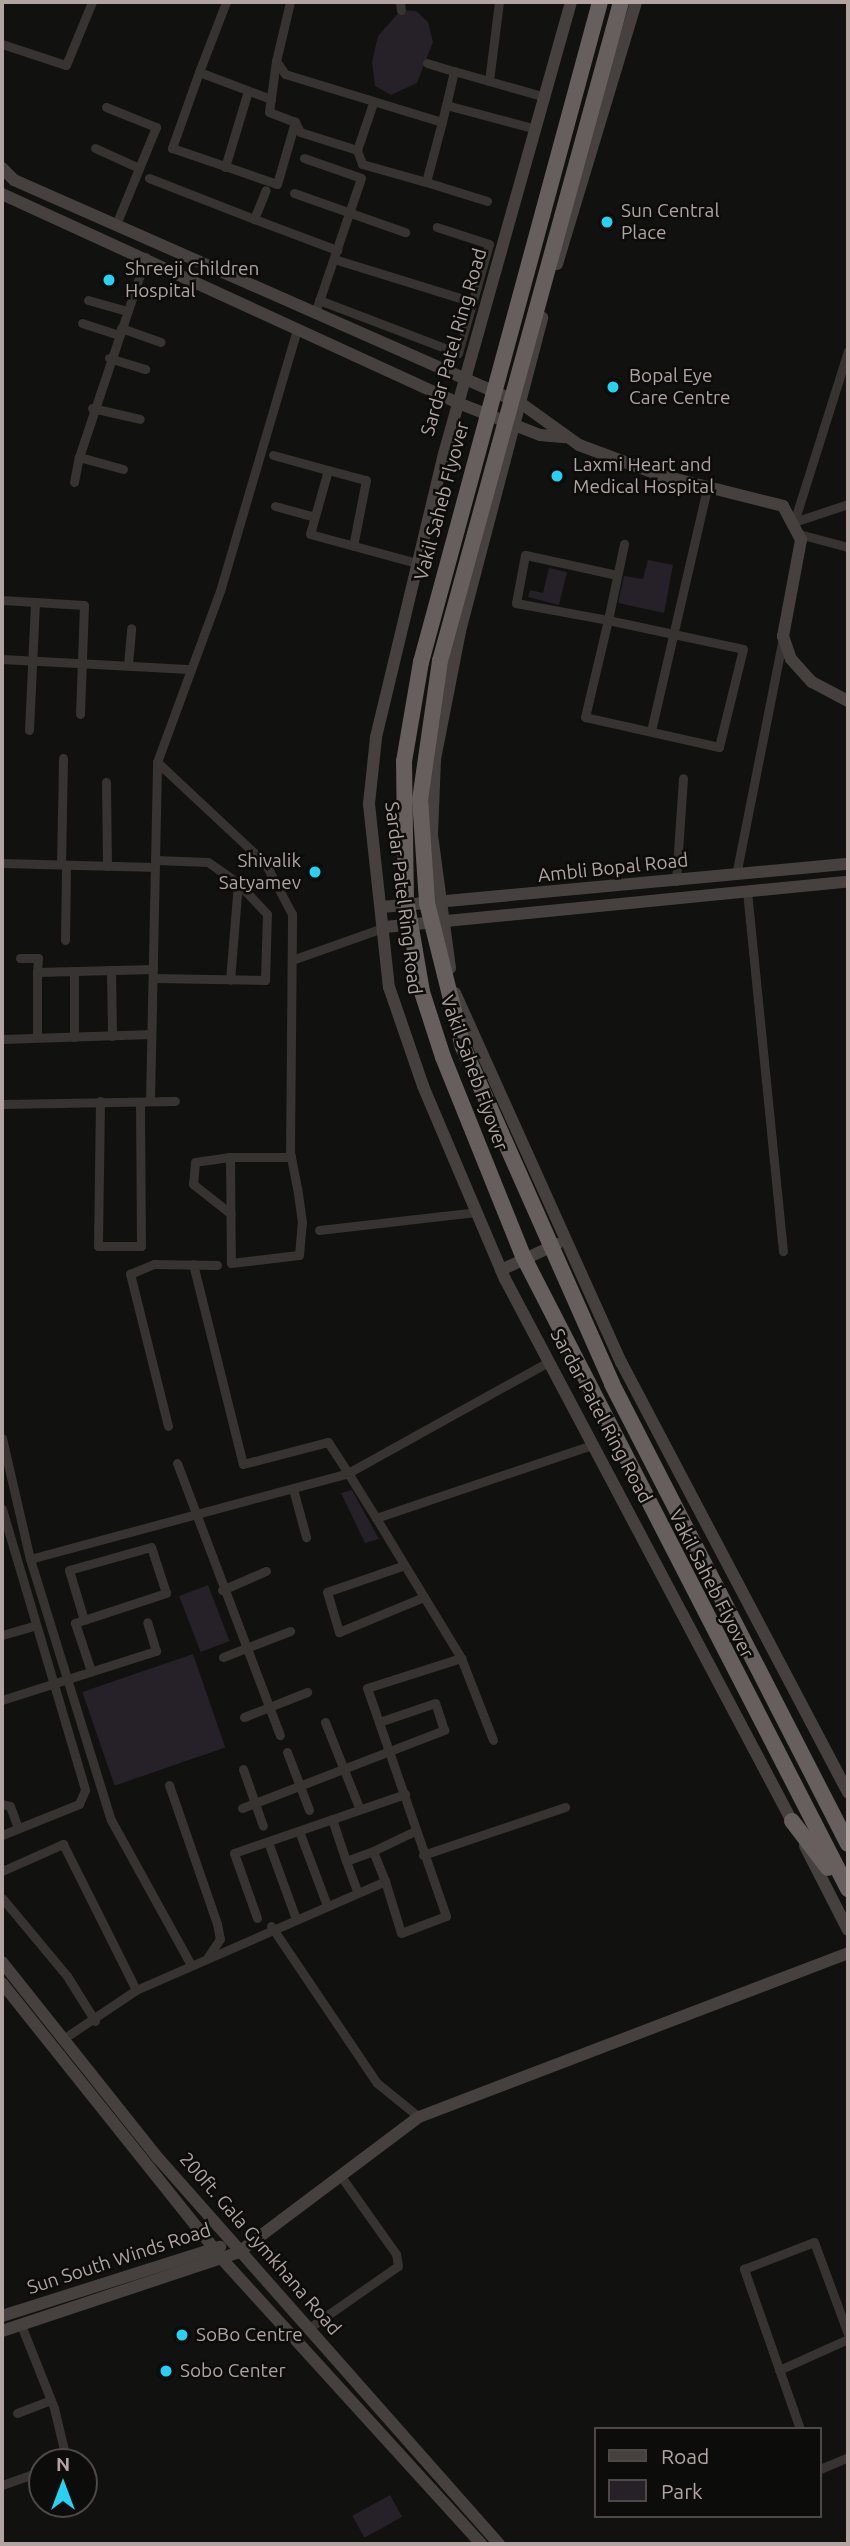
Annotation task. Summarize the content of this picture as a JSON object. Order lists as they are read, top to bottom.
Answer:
{
  "streets": {
    "highway": ["Sardar Patel Ring Road", "Vakil Saheb Flyover"],
    "street": ["Ambli Bopal Road", "200ft. Gala Gymkhana Road", "Sun South Winds Road"]
  },
  "crossings": [
    ["Sardar Patel Ring Road", "Vakil Saheb Flyover"],
    ["Sardar Patel Ring Road", "Ambli Bopal Road"],
    ["200ft. Gala Gymkhana Road", "Sun South Winds Road"]
  ],
  "places": [
    "Sun Central Place",
    "Shreeji Children Hospital",
    "Bopal Eye Care Centre",
    "Laxmi Heart and Medical Hospital",
    "Shivalik Satyamev",
    "SoBo Centre",
    "Sobo Center"
  ],
  "legend": ["Road", "Park"],
  "north": "top"
}
